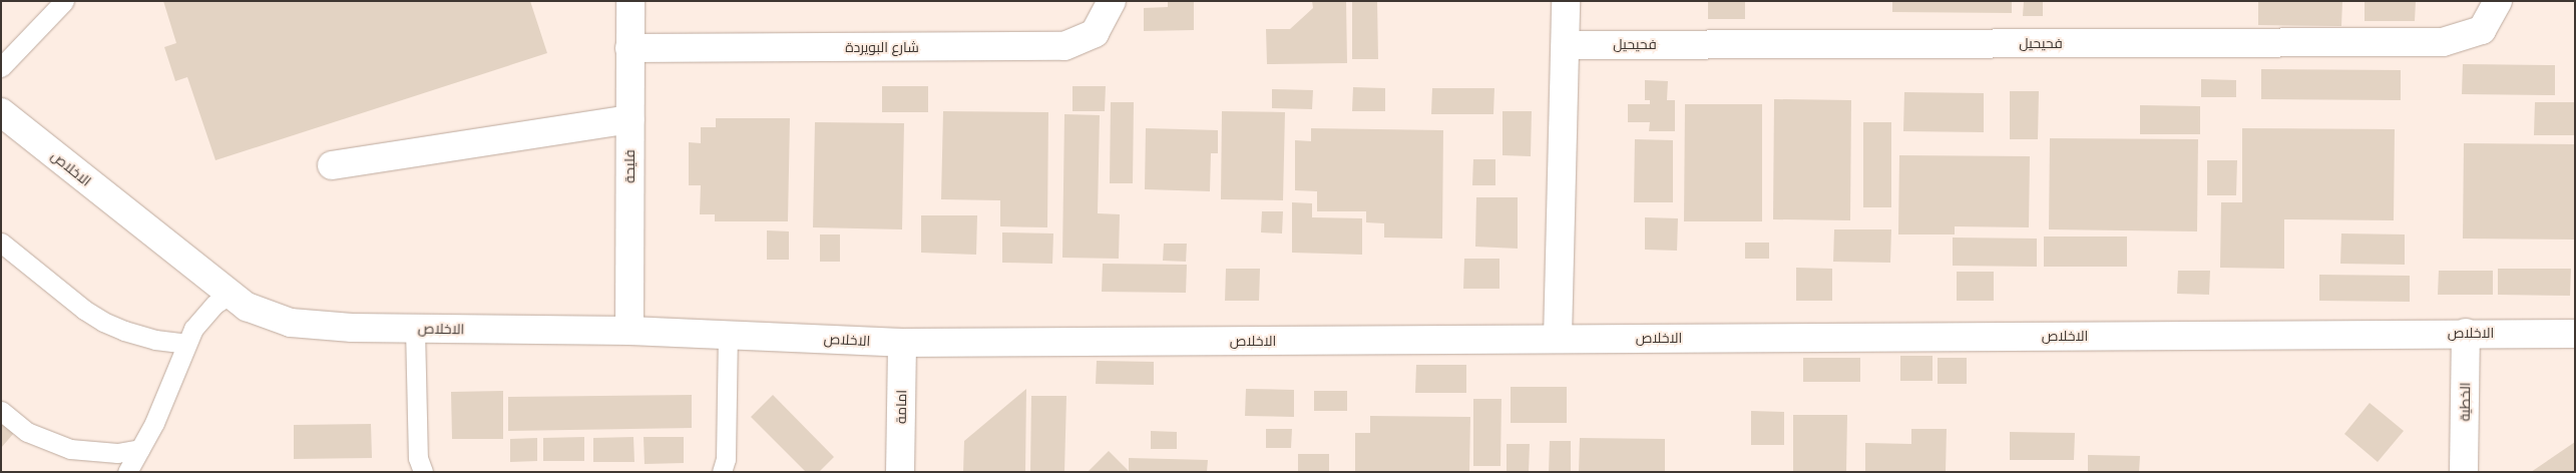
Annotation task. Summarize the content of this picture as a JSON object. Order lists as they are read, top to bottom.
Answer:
{
  "streets": {
    "street": [
      "فحيحيل",
      "شارع البويردة",
      "فليحة",
      "الاخلاص",
      "الخطية",
      "امامة"
    ]
  },
  "crossings": [
    ["شارع البويردة", "فليحة"],
    ["فليحة", "الاخلاص"],
    ["الاخلاص", "الخطية"],
    ["الاخلاص", "امامة"]
  ]
}
